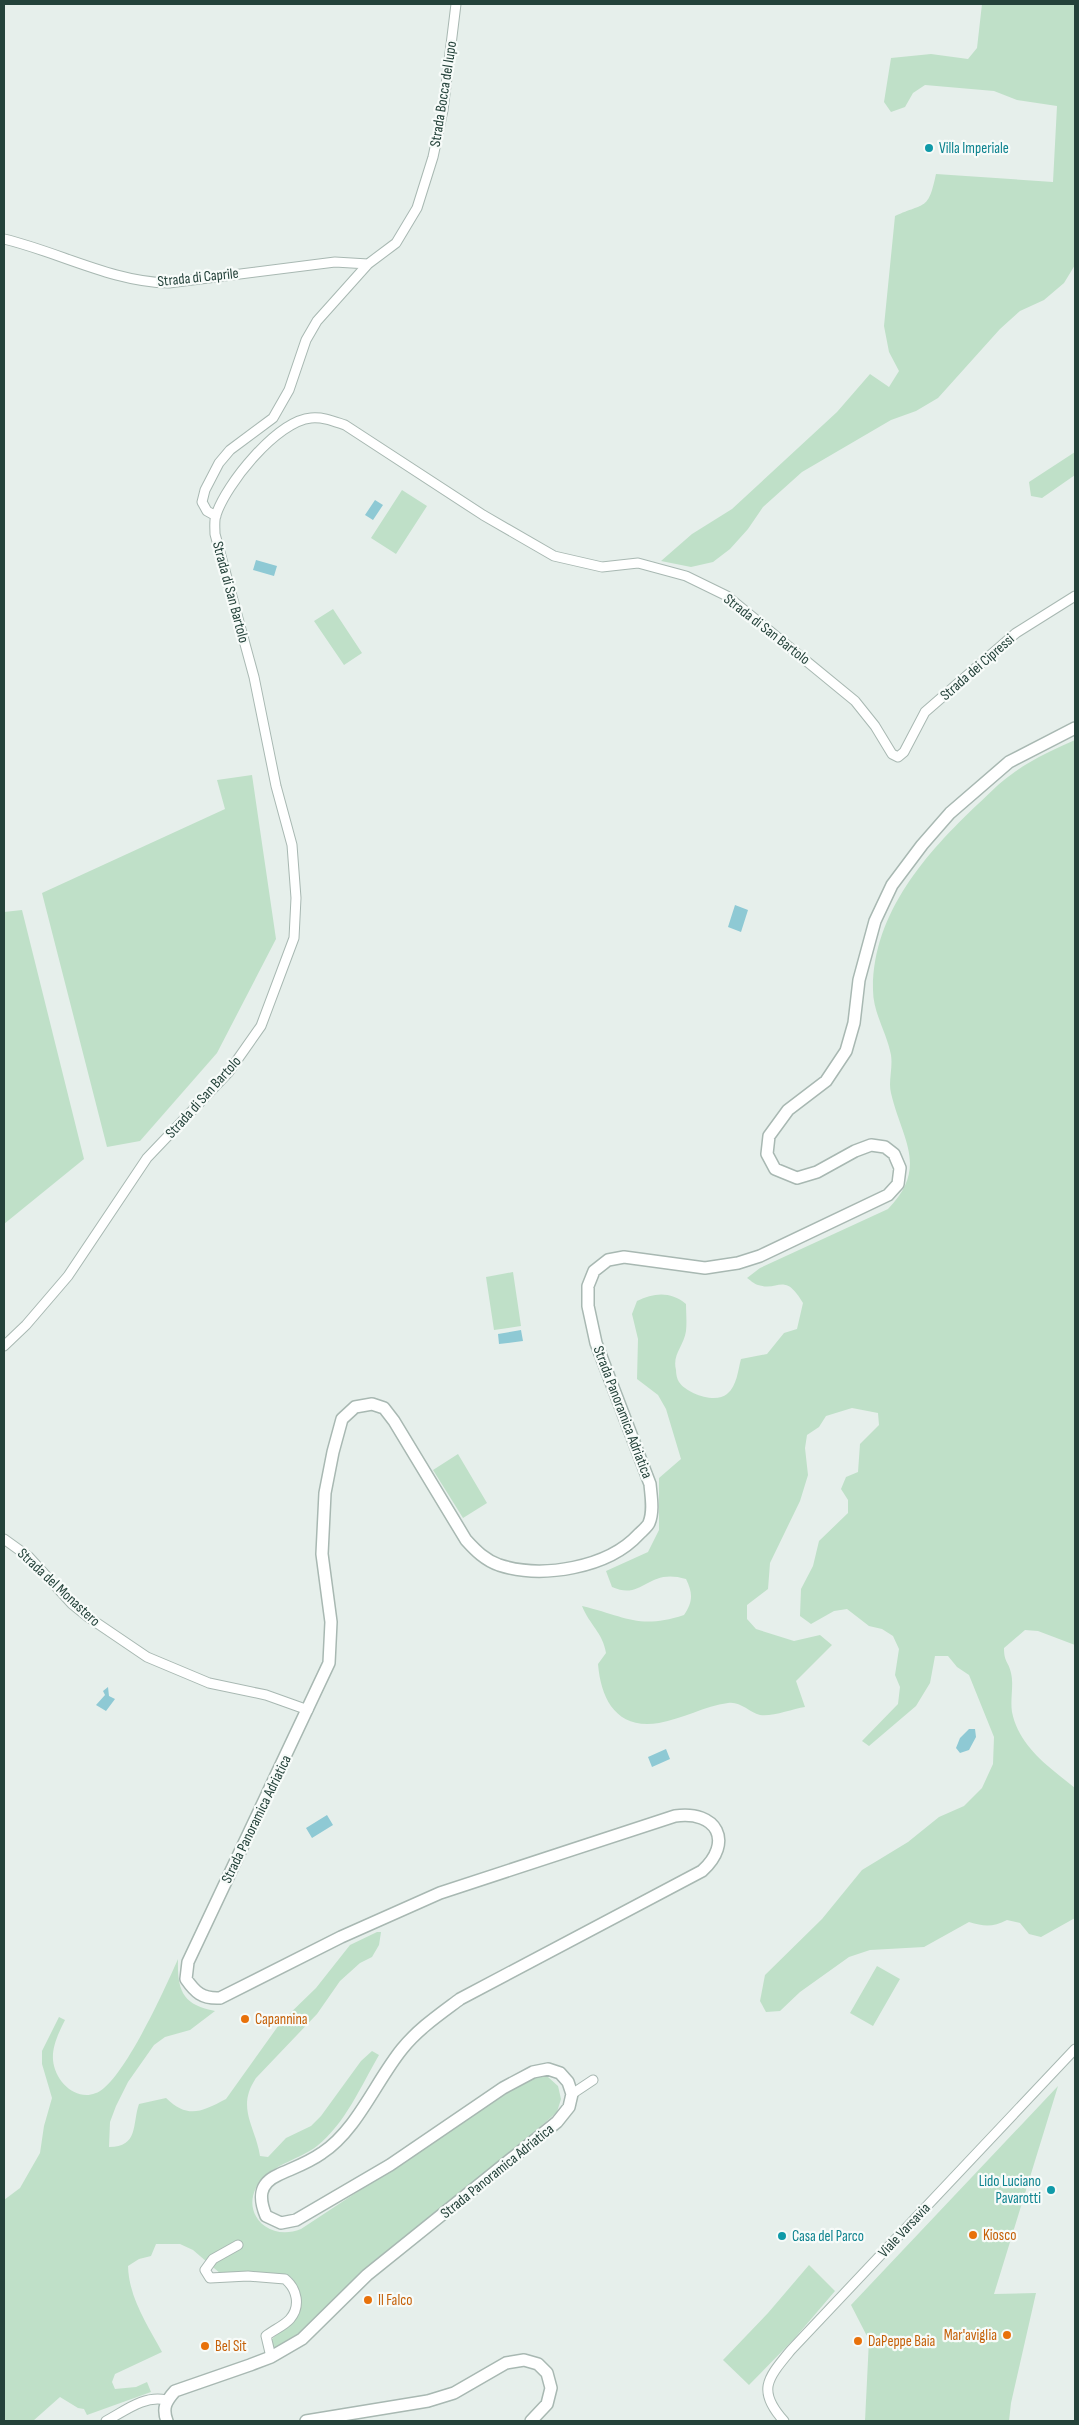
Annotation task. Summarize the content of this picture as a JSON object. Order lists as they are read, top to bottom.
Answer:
{
  "streets": {
    "street": [
      "Strada Bocca del lupo",
      "Strada di Caprile",
      "Strada di San Bartolo",
      "Strada dei Cipressi",
      "Strada Panoramica Adriatica",
      "Strada del Monastero",
      "Viale Varsavia"
    ]
  },
  "crossings": [
    ["Strada Bocca del lupo", "Strada di Caprile"],
    ["Strada Bocca del lupo", "Strada di San Bartolo"],
    ["Strada di San Bartolo", "Strada dei Cipressi"],
    ["Strada Panoramica Adriatica", "Strada del Monastero"]
  ],
  "places": [
    "Villa Imperiale",
    "Capannina",
    "Lido Luciano Pavarotti",
    "Kiosco",
    "Casa del Parco",
    "Il Falco",
    "Mar'aviglia",
    "DaPeppe Baia",
    "Bel Sit"
  ]
}
